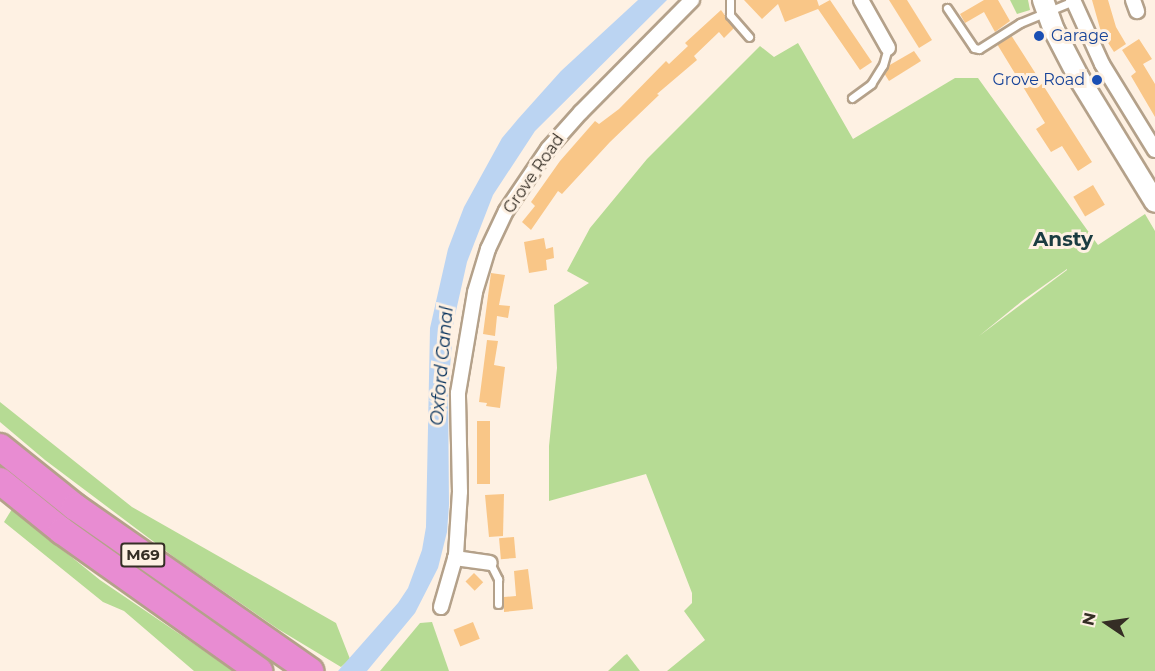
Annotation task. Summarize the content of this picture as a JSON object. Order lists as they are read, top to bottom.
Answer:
{
  "streets": {
    "highway": ["M69"],
    "street": ["Grove Road"]
  },
  "districts": ["Ansty"],
  "water": ["Oxford Canal"],
  "places": ["Garage", "Grove Road"],
  "north": "left"
}
